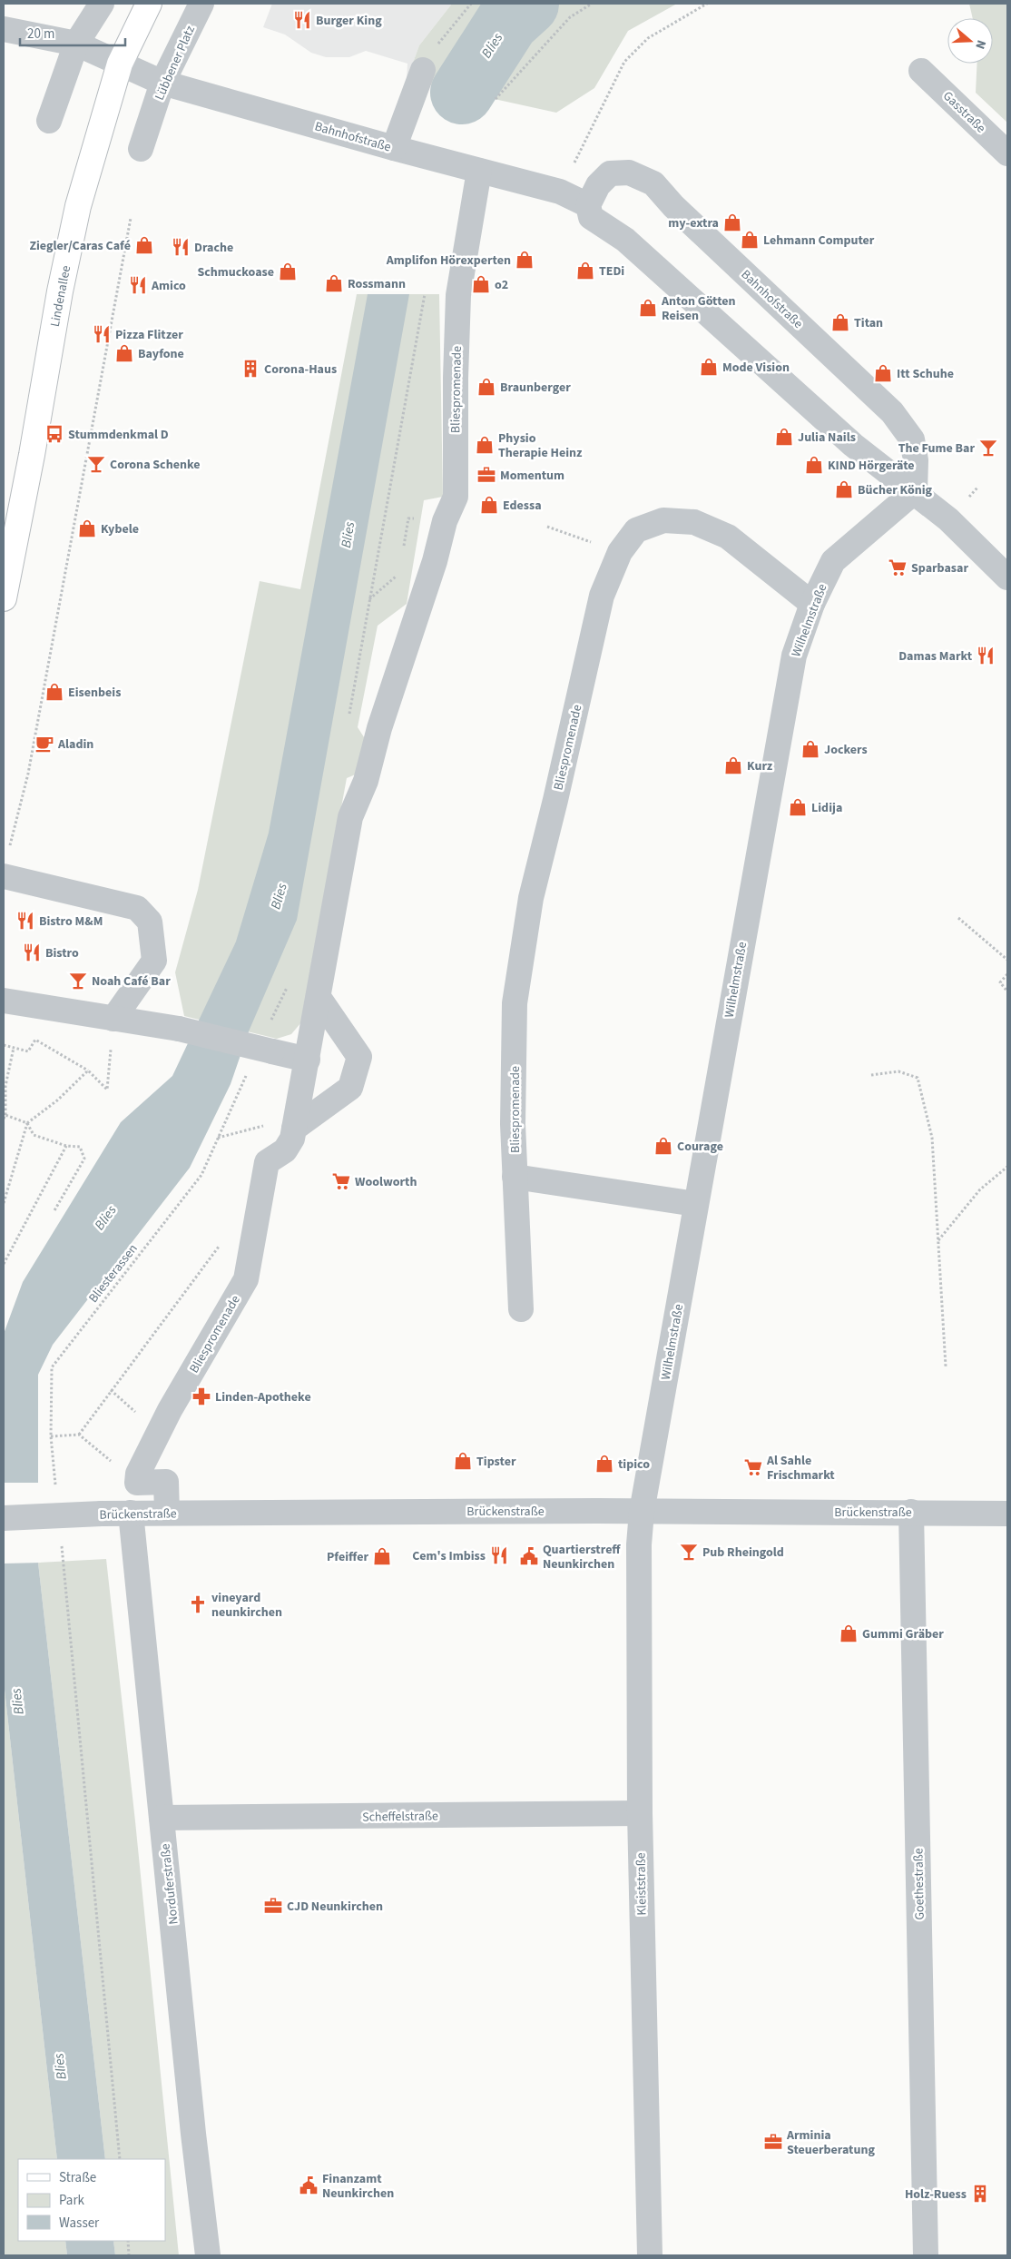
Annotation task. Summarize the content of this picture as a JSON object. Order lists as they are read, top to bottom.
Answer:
{
  "streets": {
    "main road": ["Lindenallee"],
    "street": [
      "Lübbener Platz",
      "Gasstraße",
      "Bahnhofstraße",
      "Bliespromenade",
      "Wilhelmstraße",
      "Brückenstraße",
      "Scheffelstraße",
      "Norduferstraße",
      "Kleiststraße",
      "Goethestraße"
    ],
    "path": ["Bliesterassen"]
  },
  "crossings": [
    ["Lübbener Platz", "Bahnhofstraße"],
    ["Bahnhofstraße", "Lindenallee"],
    ["Bahnhofstraße", "Bliespromenade"],
    ["Bahnhofstraße", "Wilhelmstraße"],
    ["Bliespromenade", "Wilhelmstraße"],
    ["Bliespromenade", "Brückenstraße"],
    ["Wilhelmstraße", "Brückenstraße"],
    ["Wilhelmstraße", "Kleiststraße"],
    ["Brückenstraße", "Norduferstraße"],
    ["Brückenstraße", "Kleiststraße"],
    ["Brückenstraße", "Goethestraße"],
    ["Scheffelstraße", "Norduferstraße"],
    ["Scheffelstraße", "Kleiststraße"]
  ],
  "water": ["Blies"],
  "places": {
    "restaurant": [
      "Burger King",
      "Drache",
      "Amico",
      "Pizza Flitzer",
      "Damas Markt",
      "Bistro M&M",
      "Bistro",
      "Cem's Imbiss"
    ],
    "shop": [
      "my-extra",
      "Lehmann Computer",
      "Ziegler/Caras Café",
      "Amplifon Hörexperten",
      "TEDi",
      "Schmuckoase",
      "Rossmann",
      "o2",
      "Anton Götten Reisen",
      "Titan",
      "Bayfone",
      "Mode Vision",
      "Itt Schuhe",
      "Braunberger",
      "Julia Nails",
      "Physio Therapie Heinz",
      "KIND Hörgeräte",
      "Bücher König",
      "Edessa",
      "Kybele",
      "Eisenbeis",
      "Jockers",
      "Kurz",
      "Lidija",
      "Courage",
      "Tipster",
      "tipico",
      "Pfeiffer",
      "Gummi Gräber"
    ],
    "building": ["Corona-Haus", "Holz-Ruess"],
    "bus stop": ["Stummdenkmal D"],
    "bar": [
      "The Fume Bar",
      "Corona Schenke",
      "Noah Café Bar",
      "Pub Rheingold"
    ],
    "office": ["Momentum", "CJD Neunkirchen", "Arminia Steuerberatung"],
    "supermarket": ["Sparbasar", "Woolworth", "Al Sahle Frischmarkt"],
    "cafe": ["Aladin"],
    "pharmacy": ["Linden-Apotheke"],
    "public building": ["Quartierstreff Neunkirchen", "Finanzamt Neunkirchen"],
    "church": ["vineyard neunkirchen"]
  },
  "legend": ["Straße", "Park", "Wasser"],
  "scale_bar": "20 m",
  "north": "right"
}
